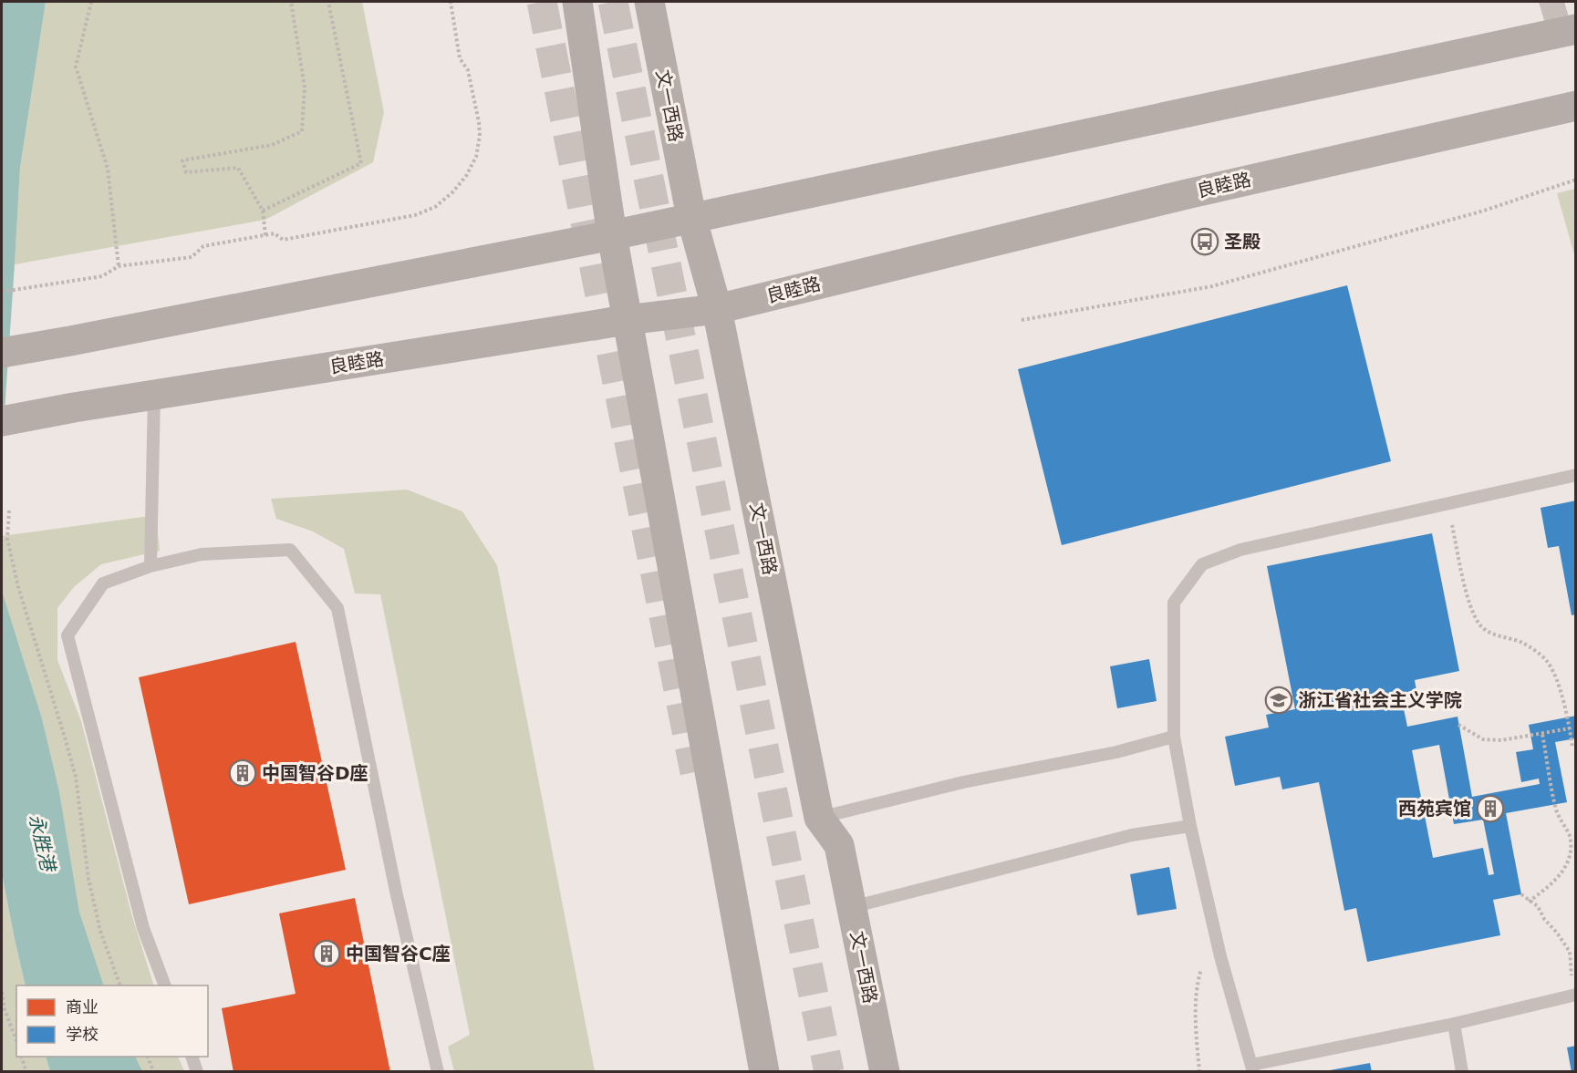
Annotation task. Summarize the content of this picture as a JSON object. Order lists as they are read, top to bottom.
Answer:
{
  "streets": {
    "main road": ["文一西路", "良睦路"]
  },
  "crossings": [
    ["文一西路", "良睦路"]
  ],
  "water": ["永胜港"],
  "places": {
    "bus stop": ["圣殿"],
    "school or university": ["浙江省社会主义学院"],
    "building": ["中国智谷D座", "西苑宾馆", "中国智谷C座"]
  },
  "legend": ["商业", "学校"]
}
